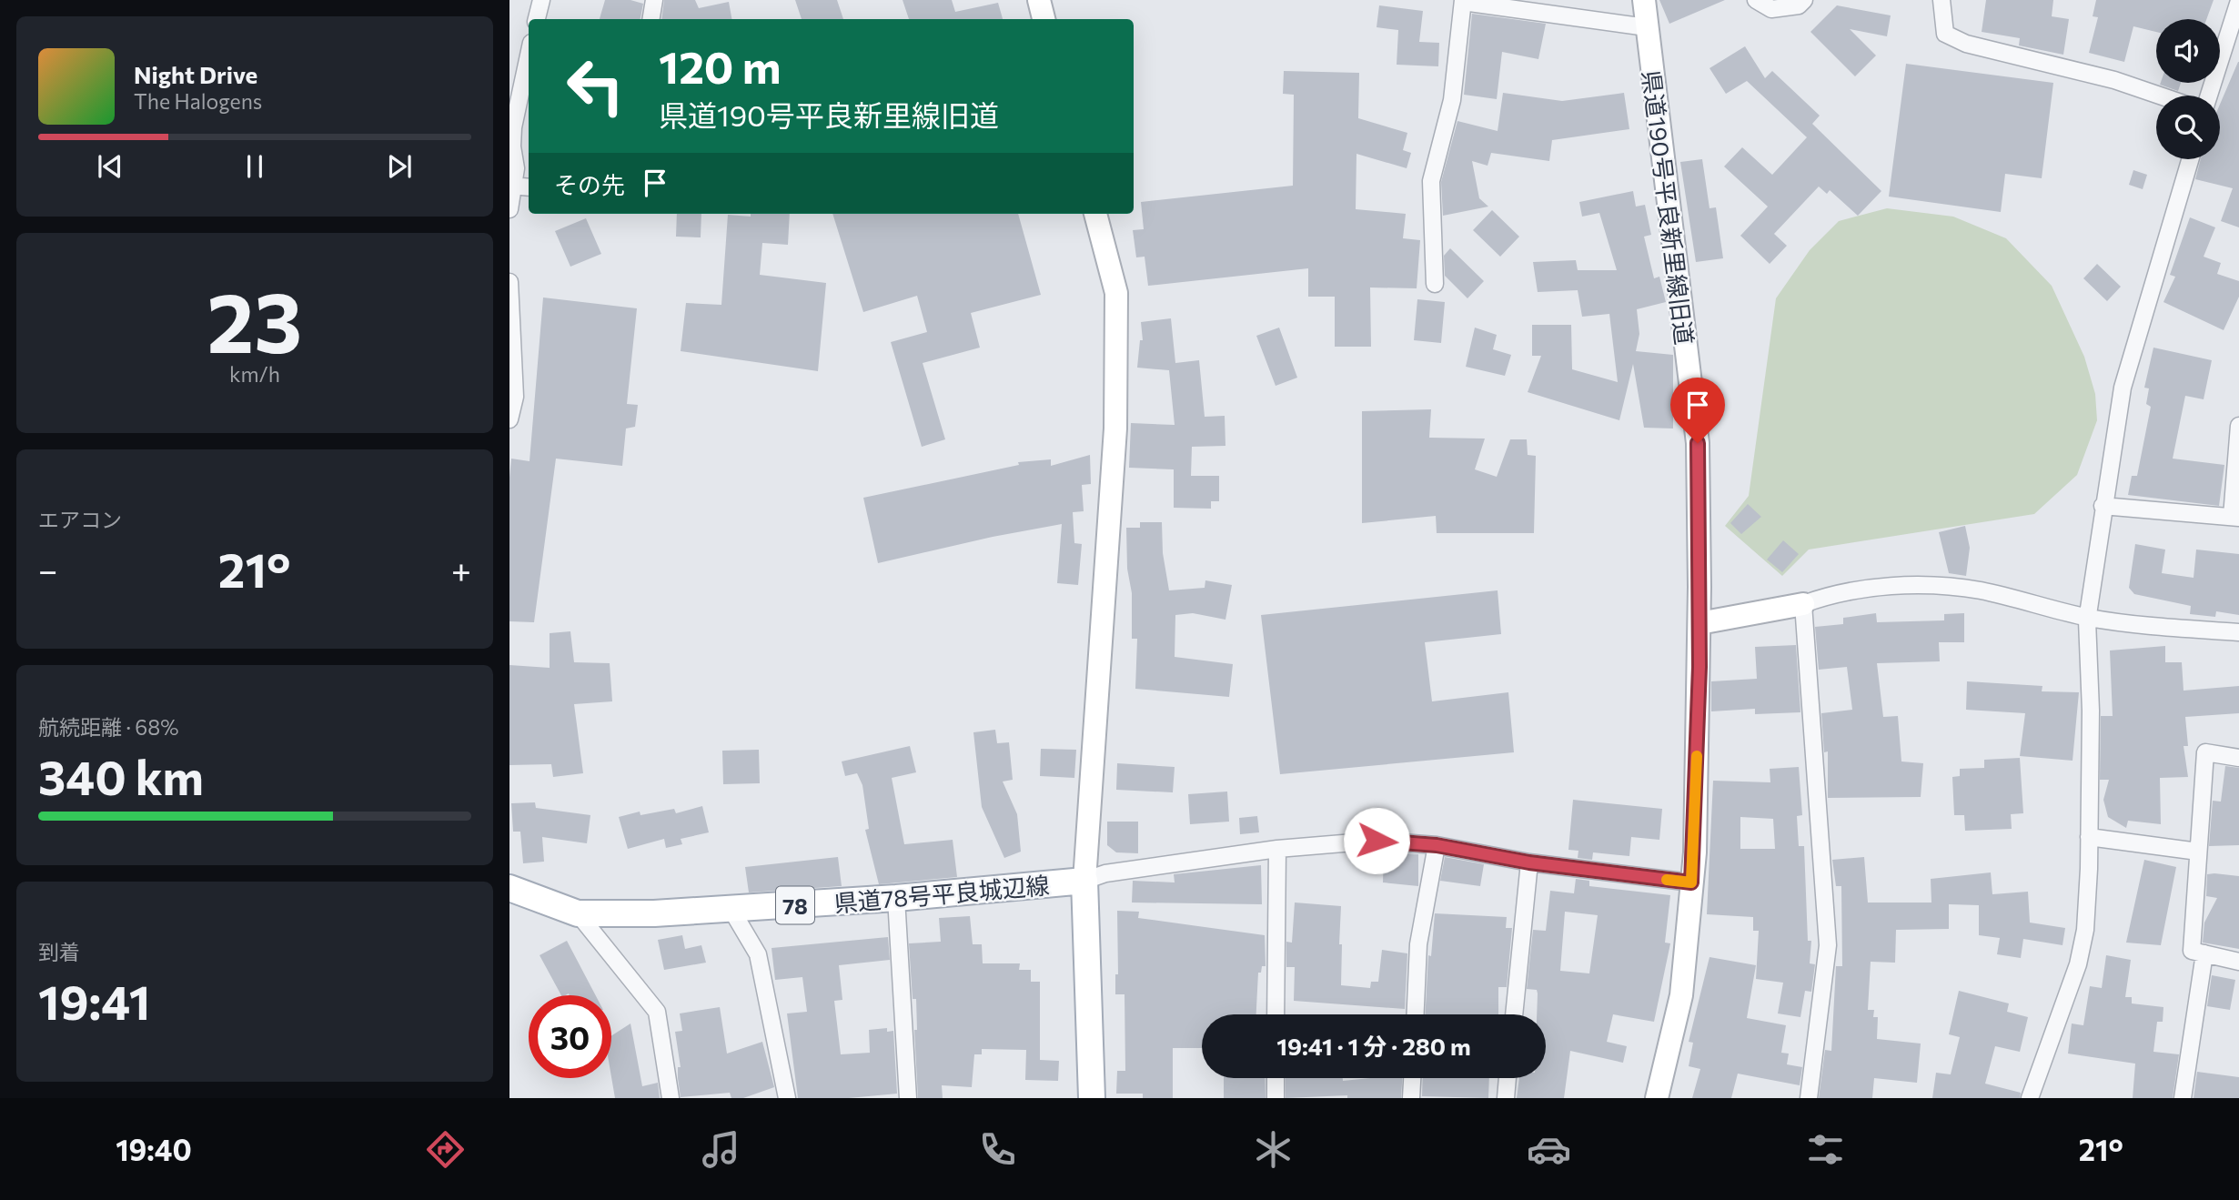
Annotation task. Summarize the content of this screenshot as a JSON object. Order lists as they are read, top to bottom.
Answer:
{
  "streets": {
    "main road": ["県道78号平良城辺線", "78"],
    "street": ["県道190号平良新里線旧道"]
  },
  "page": {
    "turn": ["120 m", "県道190号平良新里線旧道"],
    "song": ["Night Drive", "The Halogens"],
    "then": "その先",
    "tile": [
      ["23", "km/h"],
      "エアコン",
      ["航続距離 · 68%", "340 km"],
      ["到着", "19:41"]
    ],
    "heat": ["−", "21°", "+"],
    "limit": "30",
    "trip": "19:41 · 1 分 · 280 m",
    "tabs": ["19:40", "21°"]
  }
}
